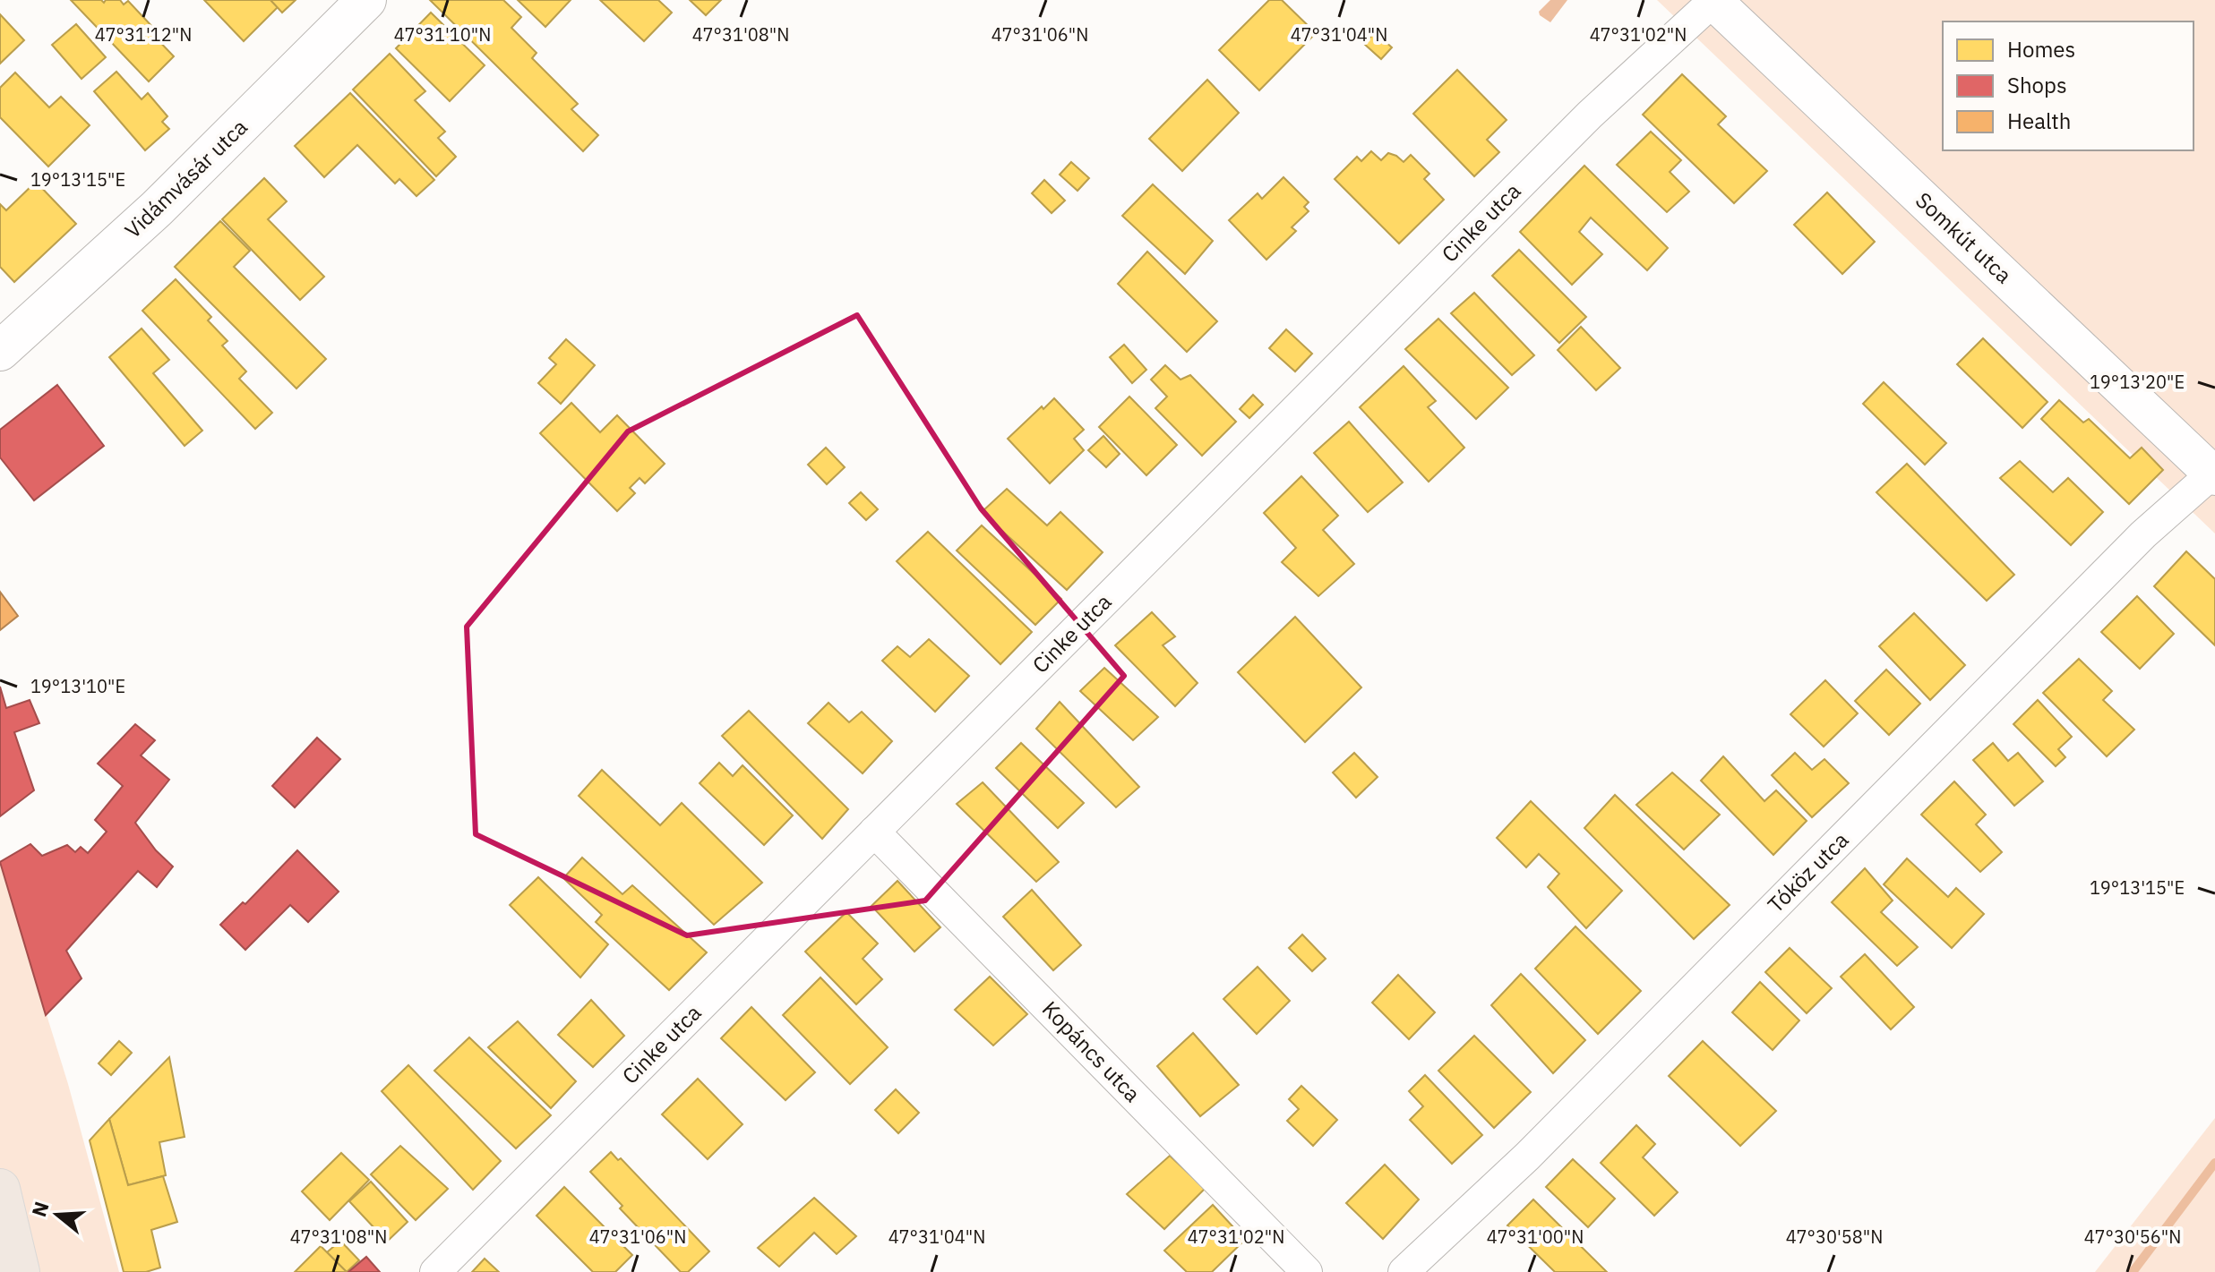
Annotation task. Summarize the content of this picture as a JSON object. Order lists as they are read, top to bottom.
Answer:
{
  "streets": {
    "main road": ["Vidámvásár utca"],
    "street": [
      "Cinke utca",
      "Somkút utca",
      "Tóköz utca",
      "Kopáncs utca"
    ]
  },
  "crossings": [
    ["Cinke utca", "Somkút utca"],
    ["Cinke utca", "Kopáncs utca"],
    ["Somkút utca", "Tóköz utca"]
  ],
  "legend": ["Homes", "Shops", "Health"],
  "north": "left",
  "coordinates": [
    "47°31'12\"N",
    "47°31'10\"N",
    "47°31'08\"N",
    "47°31'06\"N",
    "47°31'04\"N",
    "47°31'02\"N",
    "19°13'15\"E",
    "19°13'20\"E",
    "19°13'10\"E",
    "47°30'58\"N",
    "47°31'00\"N",
    "47°30'56\"N"
  ]
}
